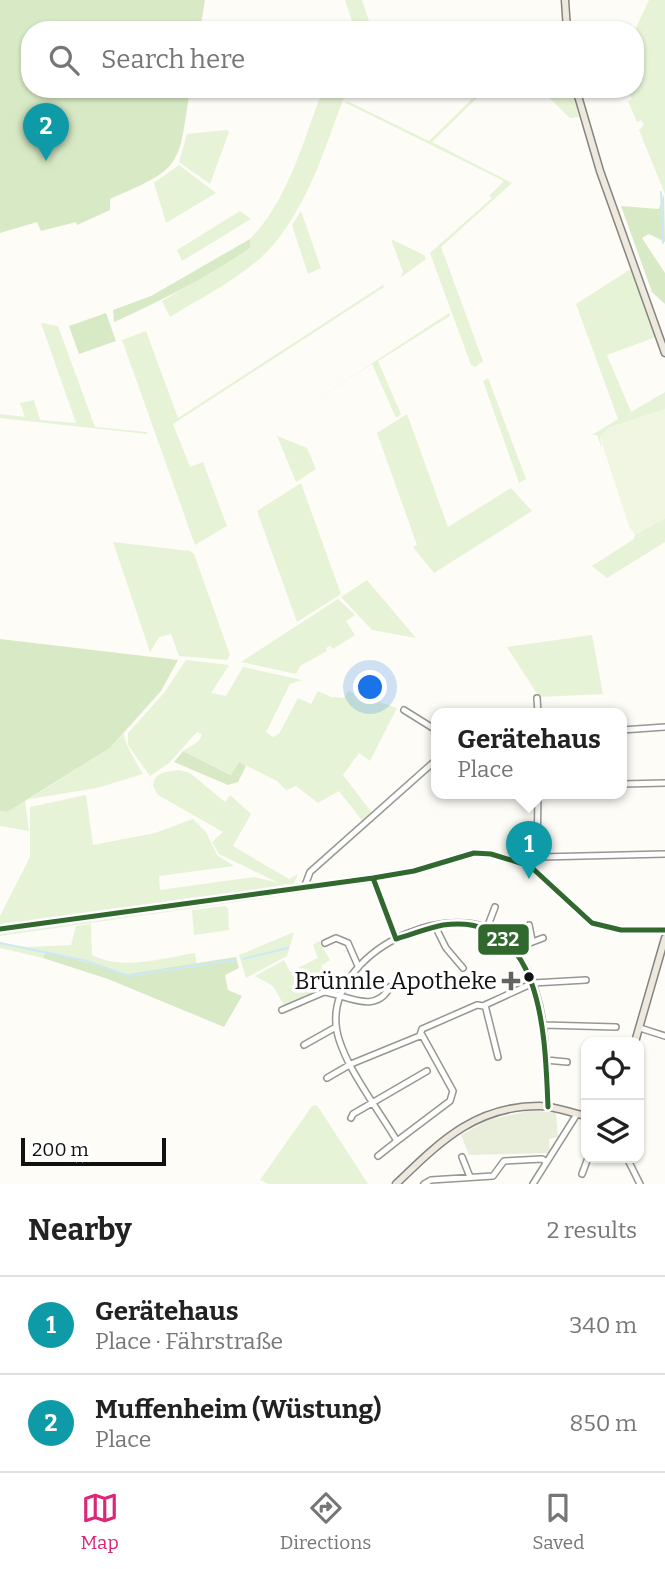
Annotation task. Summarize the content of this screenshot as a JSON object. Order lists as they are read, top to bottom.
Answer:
{
  "places": {
    "health": ["Brünnle Apotheke"]
  },
  "lines": ["transit line 232"],
  "scale_bar": "200 m",
  "page": {
    "search": "Search here",
    "pins": ["2", "1"],
    "popup": ["Gerätehaus", "Place"],
    "scale": "200 m",
    "heading": ["Nearby", "2 results"],
    "list": [
      {
        "mark": "1",
        "name": "Gerätehaus",
        "note": "Place · Fährstraße",
        "value": "340 m"
      },
      {
        "mark": "2",
        "name": "Muffenheim (Wüstung)",
        "note": "Place",
        "value": "850 m"
      }
    ],
    "nav": ["Map", "Directions", "Saved"]
  }
}
